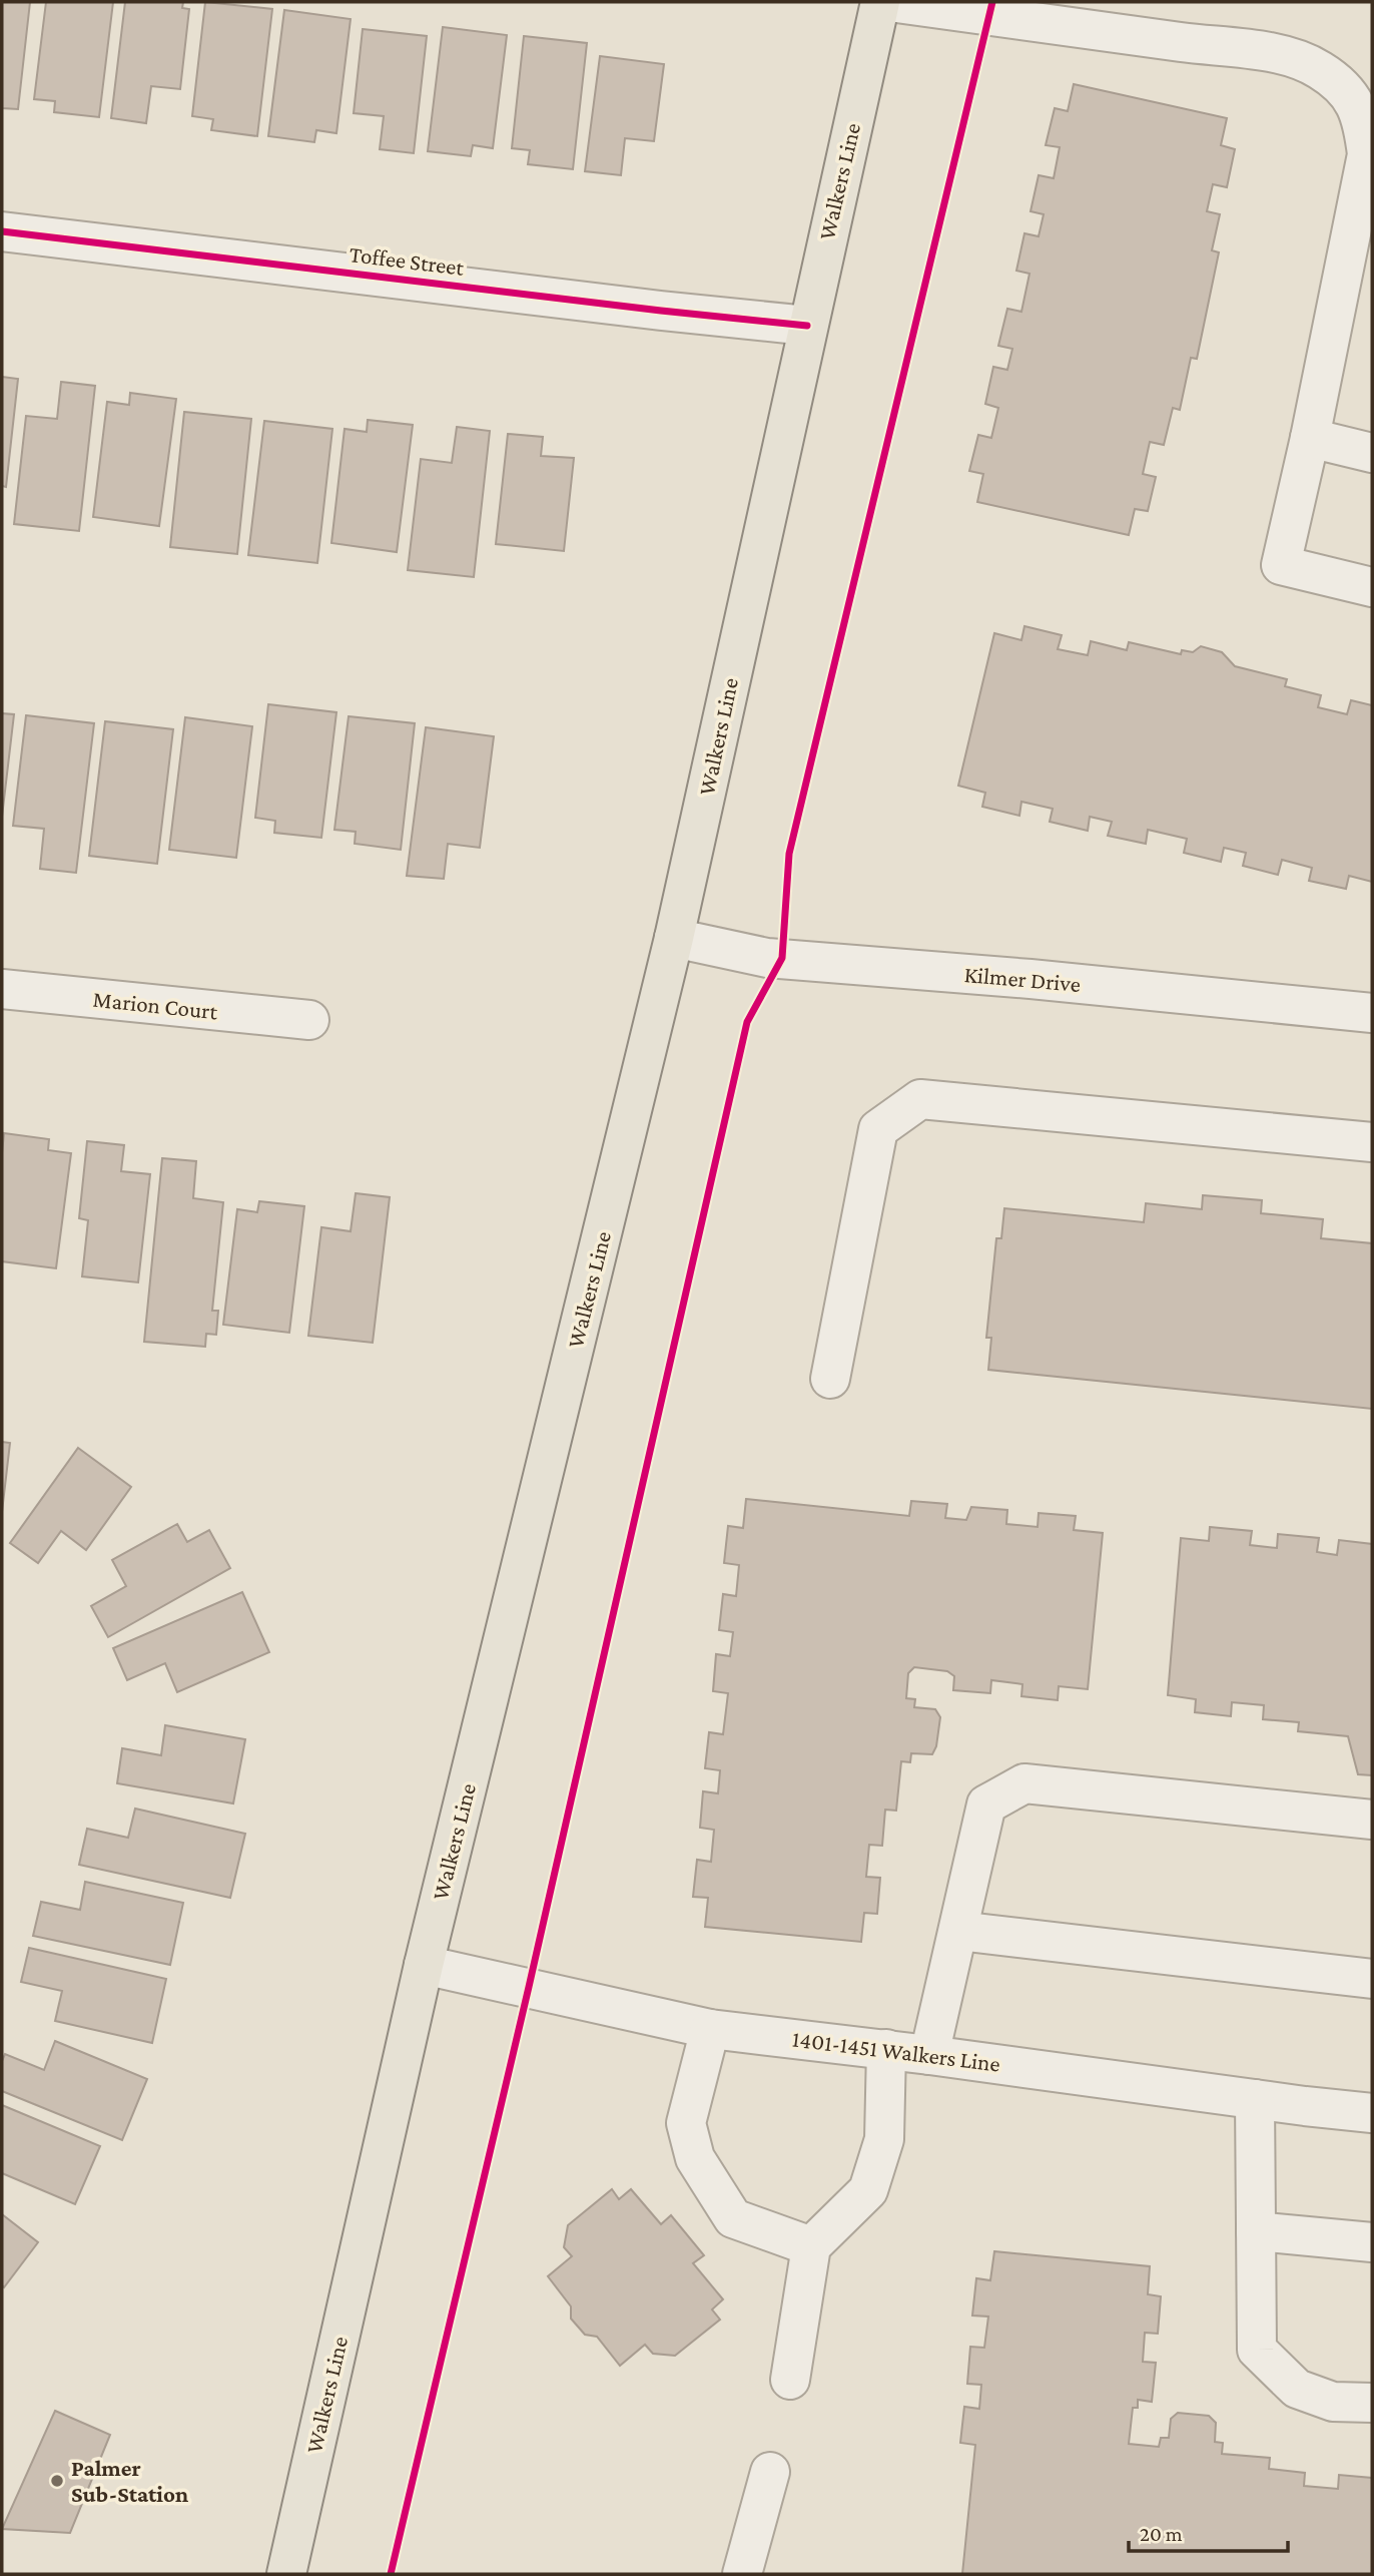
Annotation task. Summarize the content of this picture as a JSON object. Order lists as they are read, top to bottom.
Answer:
{
  "streets": {
    "main road": ["Walkers Line"],
    "street": [
      "Toffee Street",
      "Kilmer Drive",
      "Marion Court",
      "1401-1451 Walkers Line"
    ]
  },
  "crossings": [
    ["Walkers Line", "Toffee Street"],
    ["Walkers Line", "Kilmer Drive"],
    ["Walkers Line", "1401-1451 Walkers Line"]
  ],
  "places": ["Palmer Sub-Station"],
  "scale_bar": "20 m"
}
